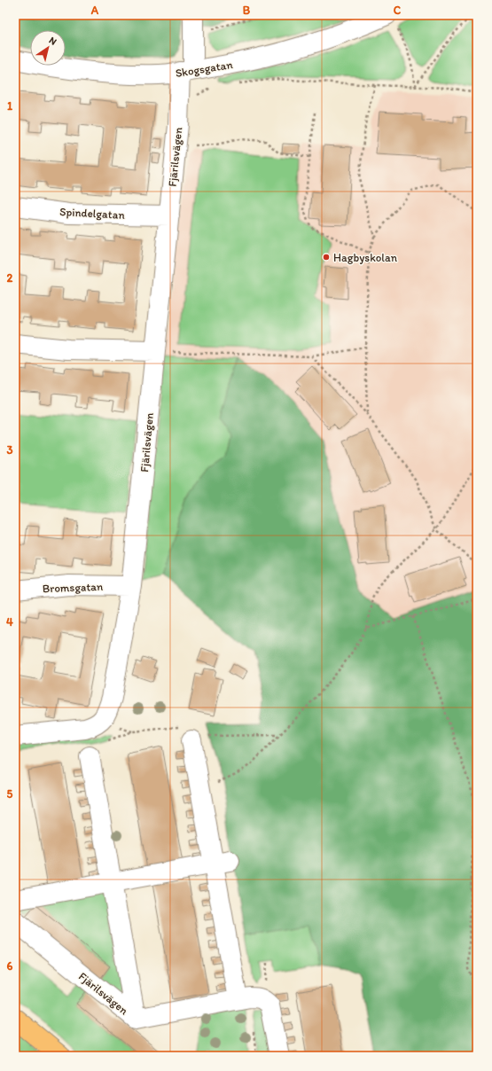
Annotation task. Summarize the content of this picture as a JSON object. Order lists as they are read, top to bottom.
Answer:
{
  "streets": {
    "street": [
      "Skogsgatan",
      "Fjärilsvägen",
      "Spindelgatan",
      "Bromsgatan"
    ]
  },
  "crossings": [
    ["Skogsgatan", "Fjärilsvägen"],
    ["Fjärilsvägen", "Spindelgatan"],
    ["Fjärilsvägen", "Bromsgatan"]
  ],
  "places": ["Hagbyskolan"],
  "north": "top right",
  "grid": {
    "columns": ["A", "B", "C"],
    "rows": [
      "1",
      "2",
      "3",
      "4",
      "5",
      "6"
    ]
  }
}
